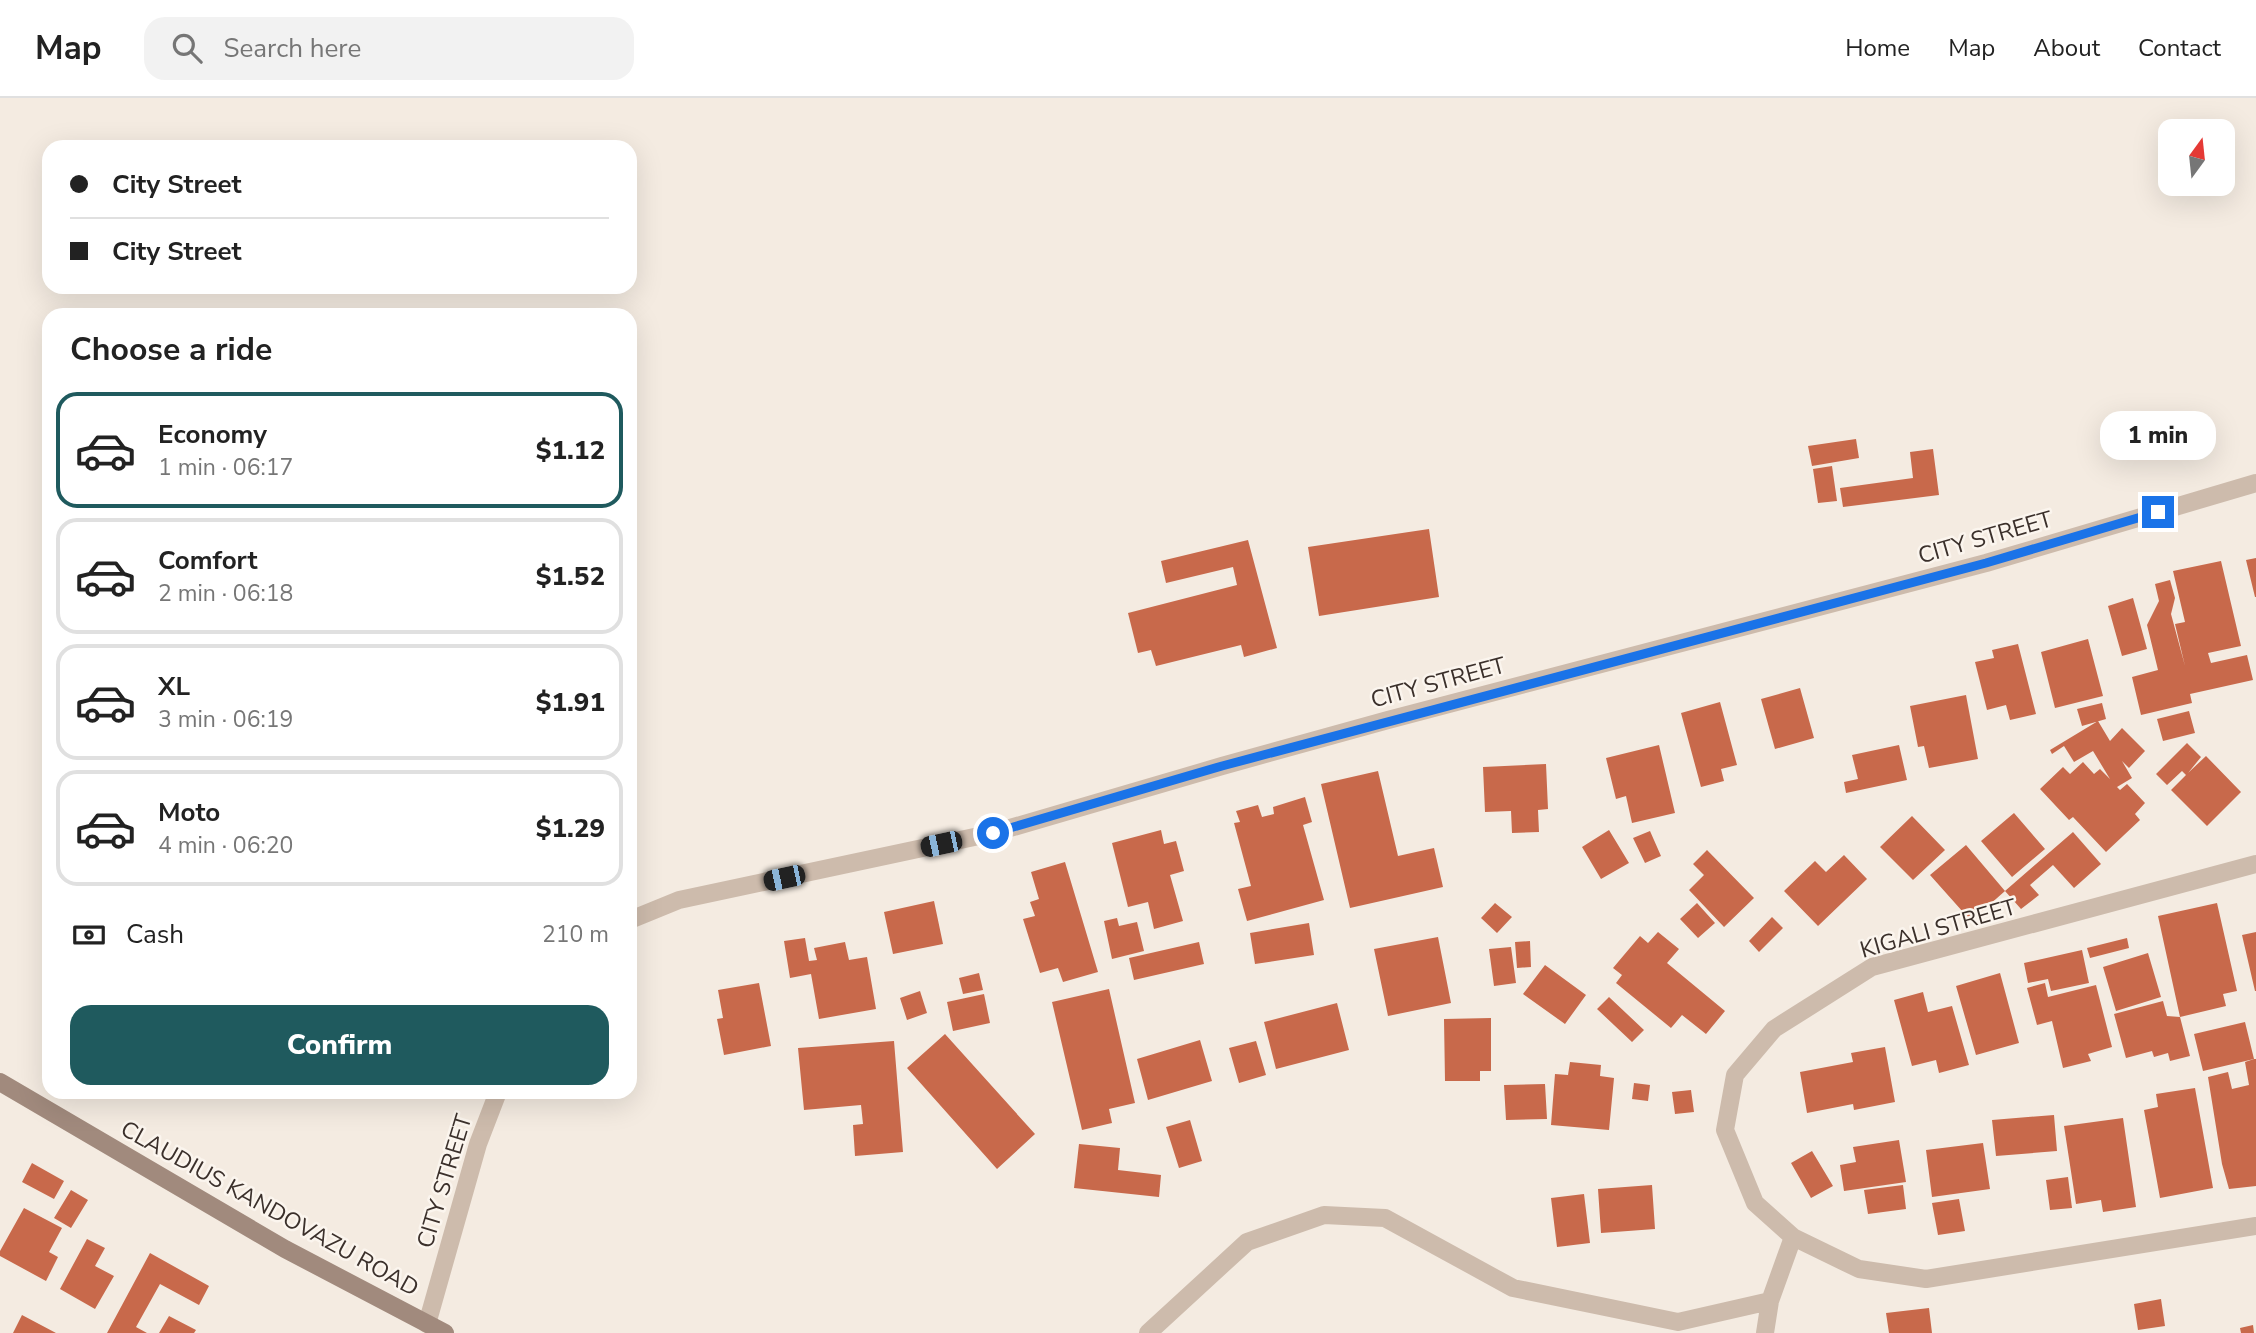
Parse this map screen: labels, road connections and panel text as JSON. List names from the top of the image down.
{
  "streets": {
    "street": ["CITY STREET", "KIGALI STREET", "CLAUDIUS KANDOVAZU ROAD"]
  },
  "crossings": [
    ["CITY STREET", "CLAUDIUS KANDOVAZU ROAD"]
  ],
  "north": "top",
  "page": {
    "header": "Map",
    "search": "Search here",
    "nav": [
      "Home",
      "Map",
      "About",
      "Contact"
    ],
    "banner": ["City Street", "City Street"],
    "heading": "Choose a ride",
    "list": [
      {
        "name": "Economy",
        "note": "1 min · 06:17",
        "value": "$1.12"
      },
      {
        "name": "Comfort",
        "note": "2 min · 06:18",
        "value": "$1.52"
      },
      {
        "name": "XL",
        "note": "3 min · 06:19",
        "value": "$1.91"
      },
      {
        "name": "Moto",
        "note": "4 min · 06:20",
        "value": "$1.29"
      }
    ],
    "bubble": "1 min",
    "pay": ["Cash", "210 m"],
    "buttons": "Confirm"
  }
}
